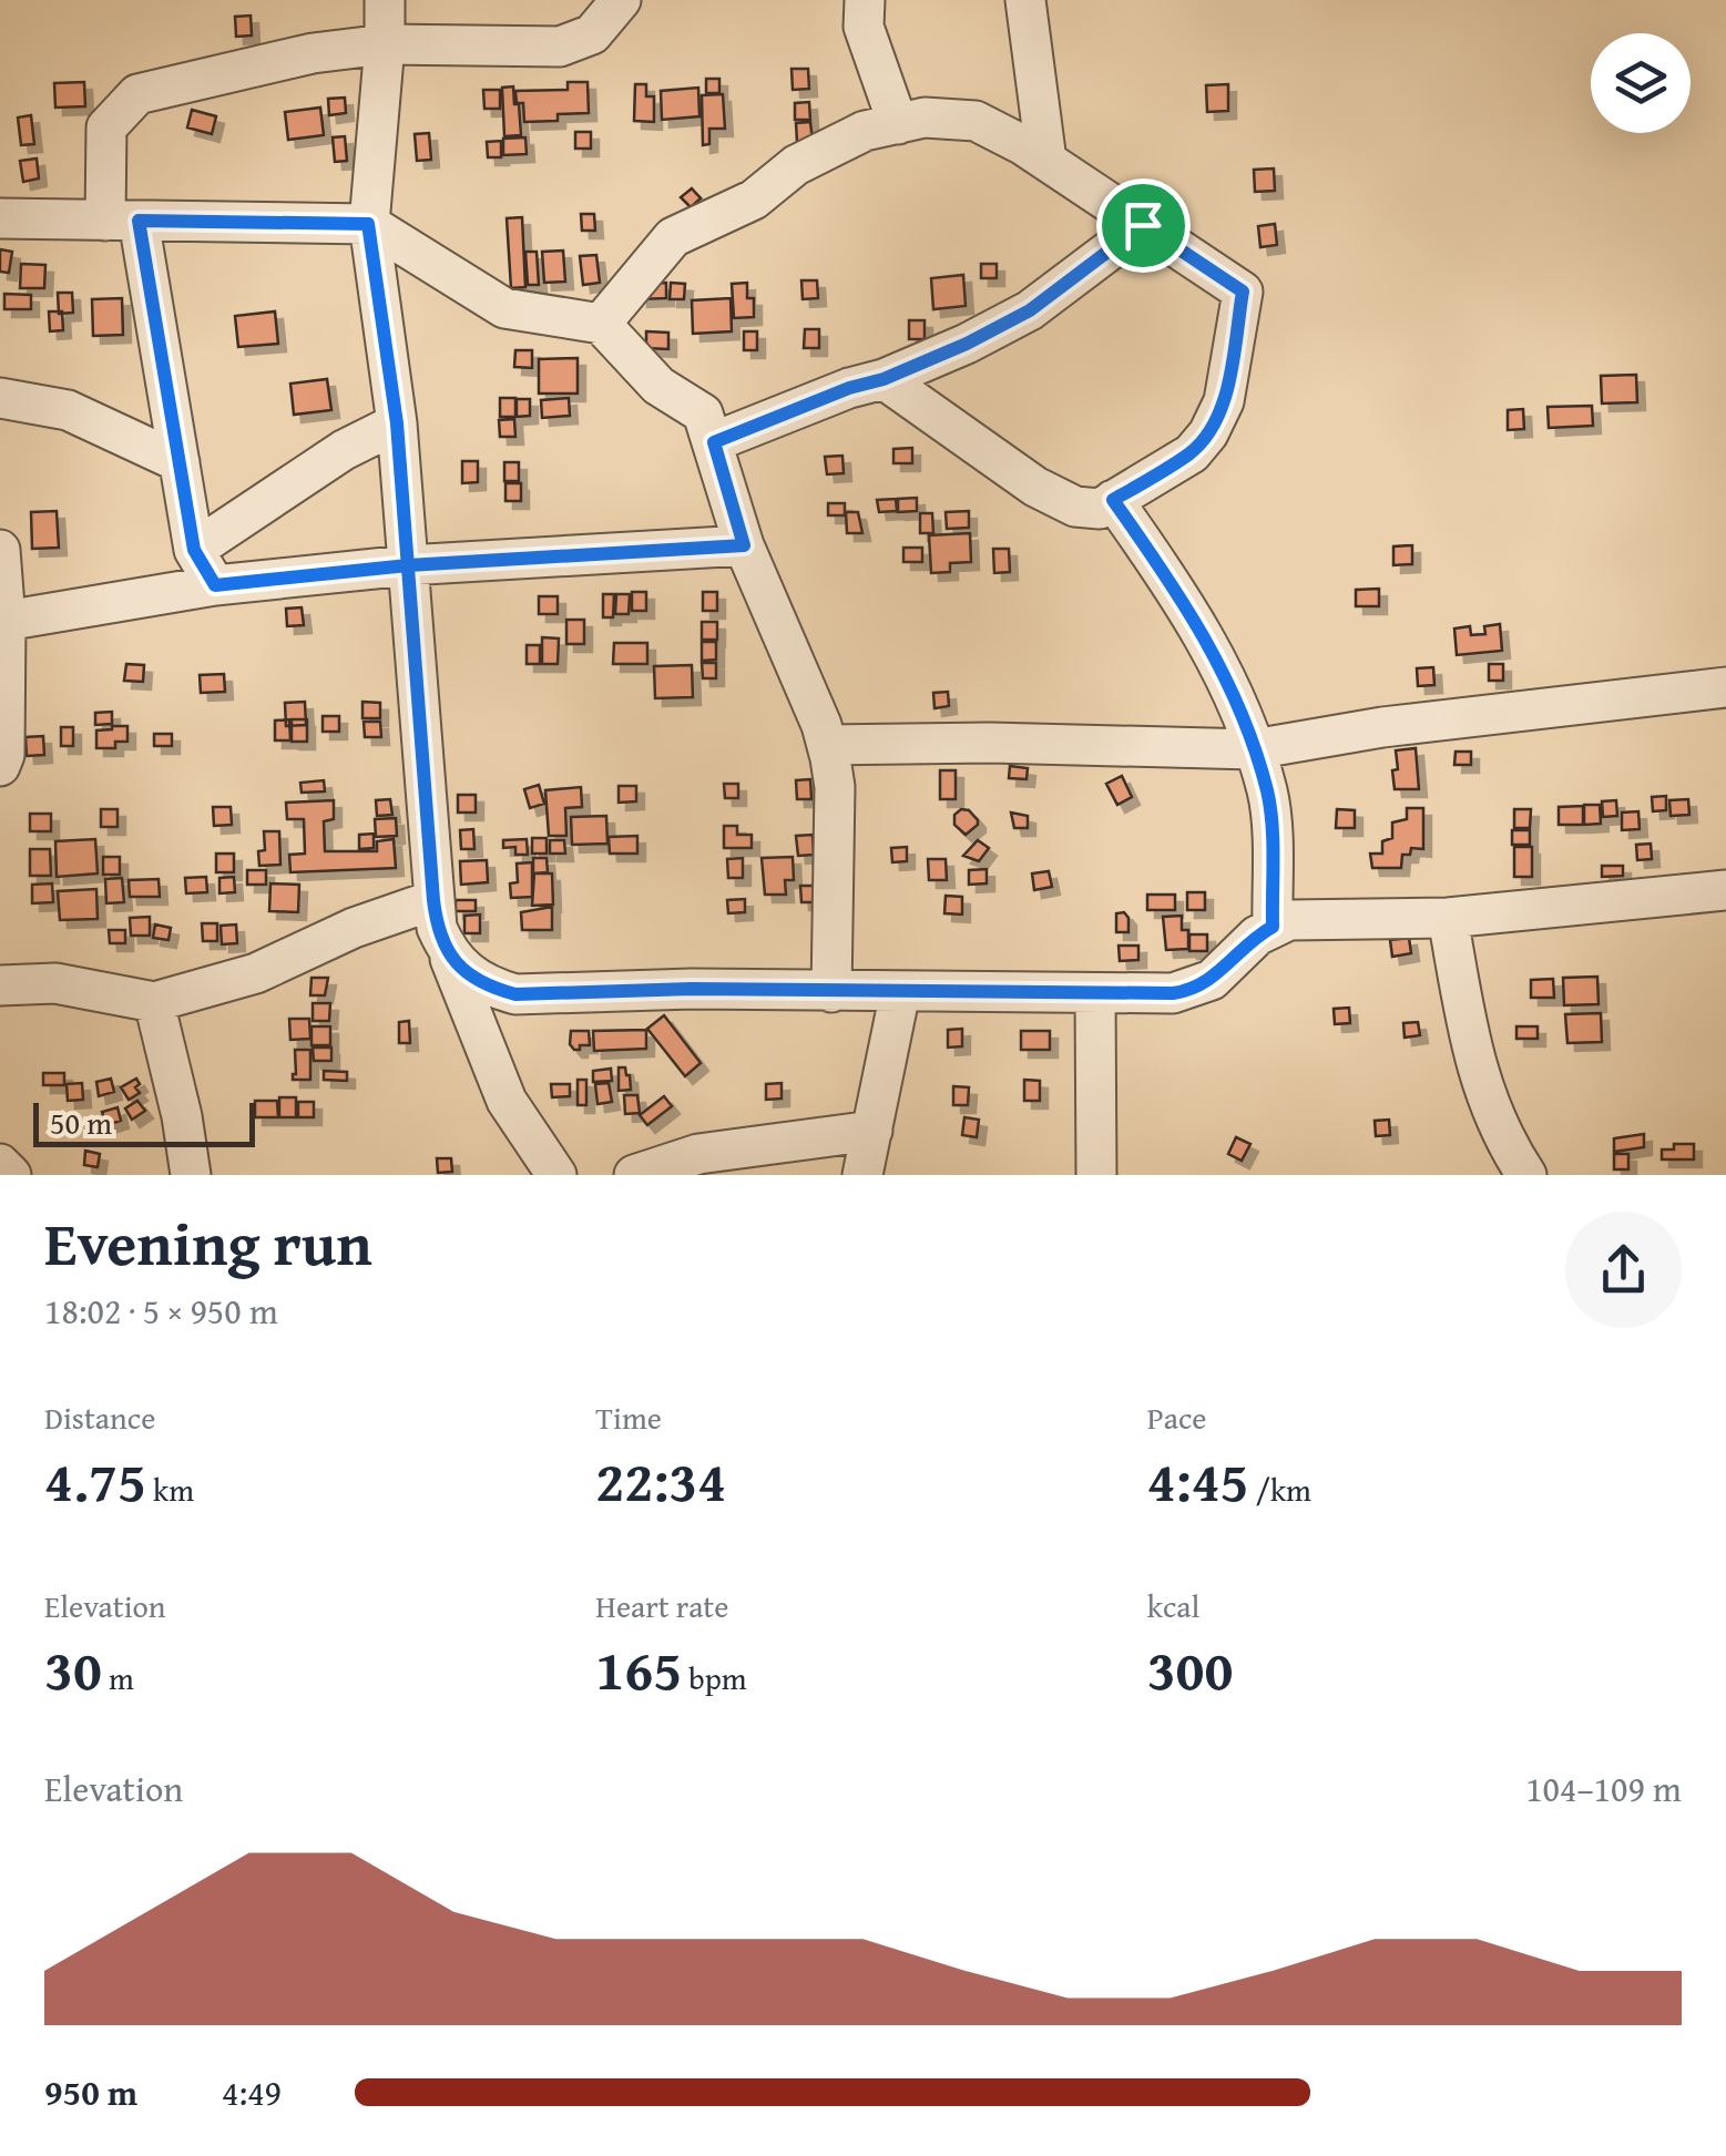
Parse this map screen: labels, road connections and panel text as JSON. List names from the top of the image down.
{
  "scale_bar": "50 m",
  "page": {
    "scale": "50 m",
    "heading": ["Evening run", "18:02 · 5 × 950 m"],
    "stats": [
      ["Distance", "4.75 km"],
      ["Time", "22:34"],
      ["Pace", "4:45 /km"],
      ["Elevation", "30 m"],
      ["Heart rate", "165 bpm"],
      ["kcal", "300"]
    ],
    "chart": ["Elevation", "104–109 m"],
    "list": [
      {
        "name": "950 m",
        "note": "4:49"
      }
    ]
  }
}
